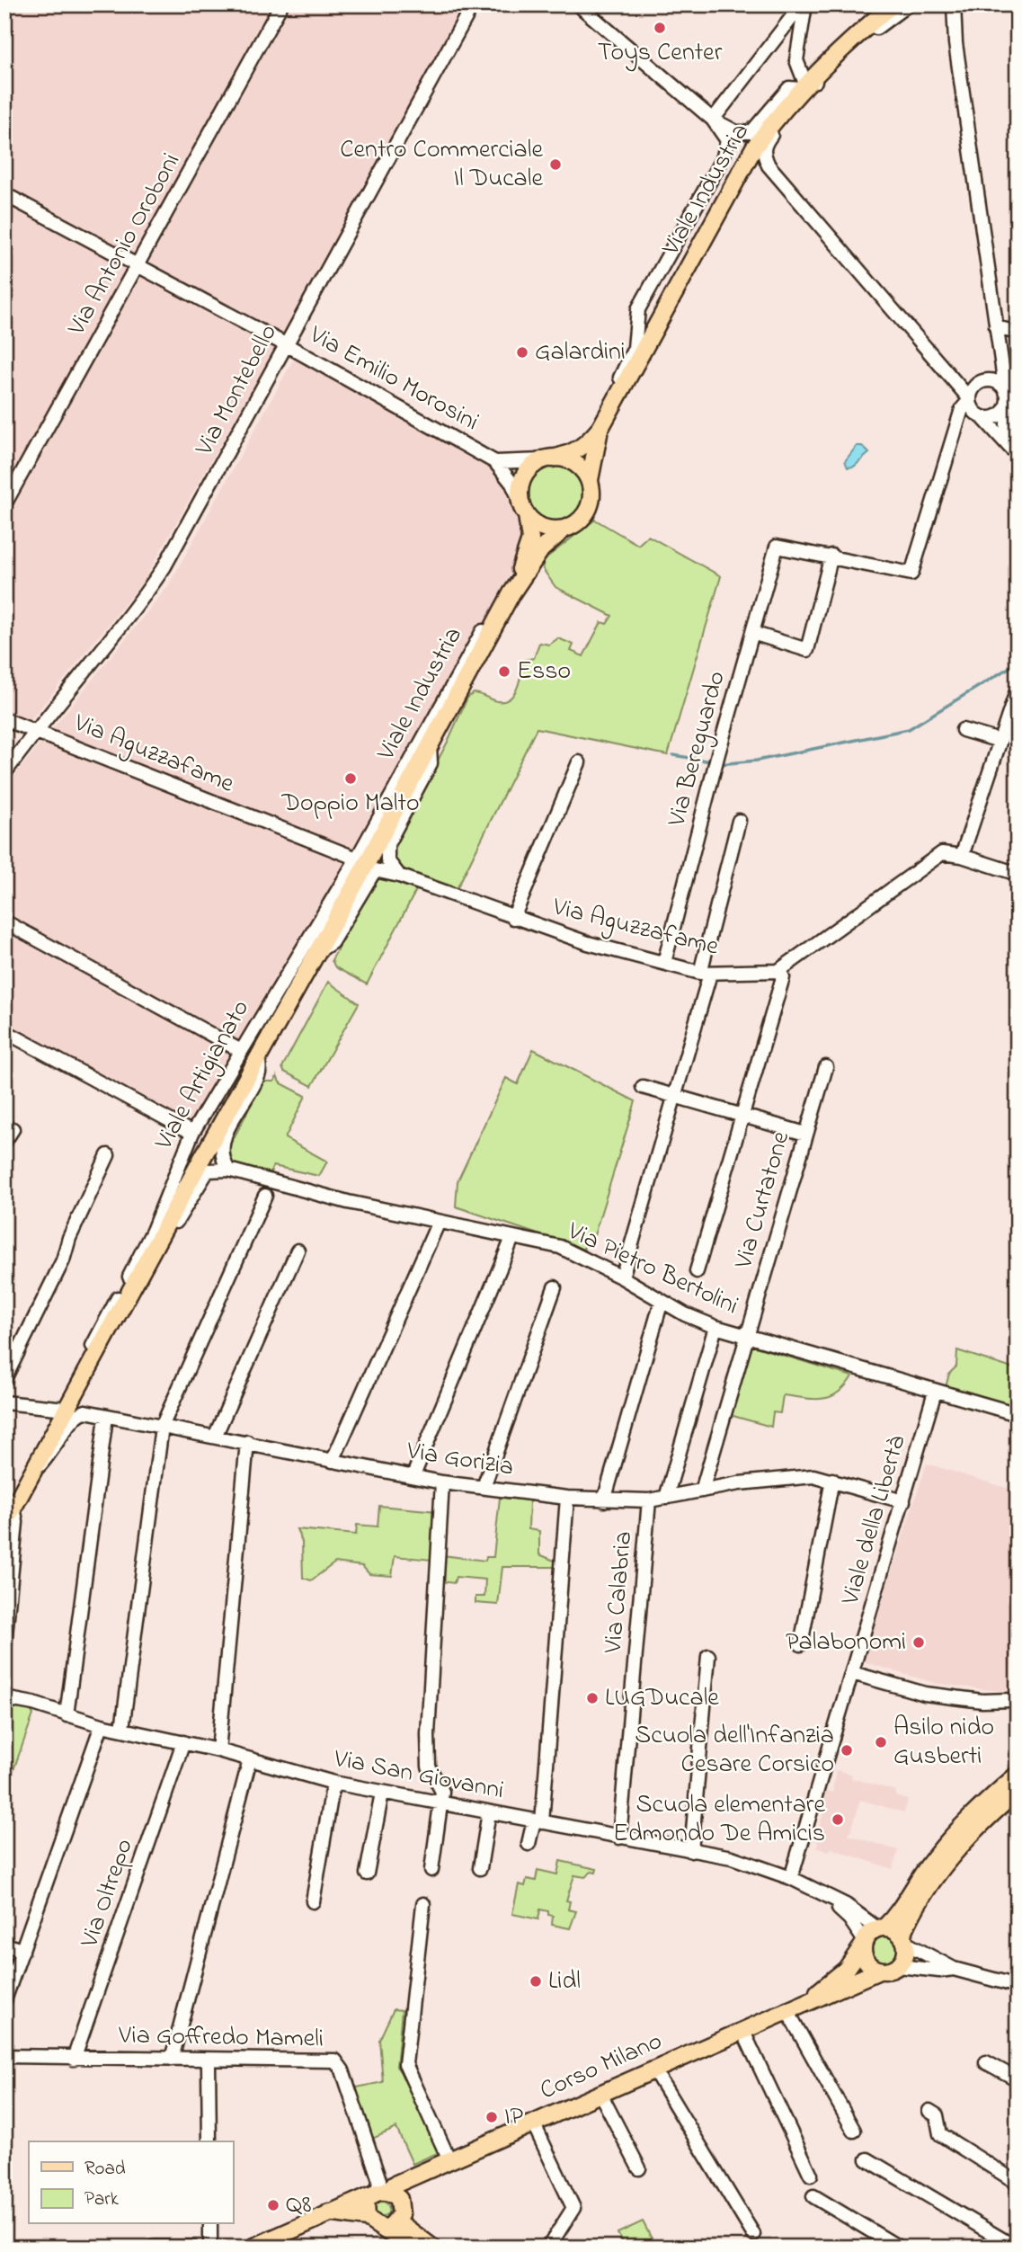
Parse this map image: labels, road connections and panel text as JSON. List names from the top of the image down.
{
  "streets": {
    "main road": ["Viale Industria", "Viale Artigianato", "Corso Milano"],
    "street": [
      "Via Antonio Oroboni",
      "Via Emilio Morosini",
      "Via Montebello",
      "Via Bereguardo",
      "Via Aguzzafame",
      "Via Curtatone",
      "Via Pietro Bertolini",
      "Via Gorizia",
      "Viale della Libertà",
      "Via Calabria",
      "Via San Giovanni",
      "Via Oltrepo",
      "Via Goffredo Mameli"
    ]
  },
  "crossings": [
    ["Viale Industria", "Via Emilio Morosini"],
    ["Viale Industria", "Via Aguzzafame"],
    ["Viale Industria", "Viale Artigianato"],
    ["Via Antonio Oroboni", "Via Emilio Morosini"],
    ["Via Emilio Morosini", "Via Montebello"],
    ["Via Montebello", "Via Aguzzafame"],
    ["Via Bereguardo", "Via Aguzzafame"],
    ["Via Aguzzafame", "Viale Artigianato"],
    ["Via Curtatone", "Via Pietro Bertolini"],
    ["Via Curtatone", "Via Gorizia"],
    ["Via Pietro Bertolini", "Viale della Libertà"],
    ["Via Gorizia", "Viale della Libertà"],
    ["Via Gorizia", "Via Calabria"],
    ["Viale della Libertà", "Via San Giovanni"],
    ["Via Calabria", "Via San Giovanni"],
    ["Via San Giovanni", "Via Oltrepo"],
    ["Via San Giovanni", "Corso Milano"],
    ["Via Oltrepo", "Via Goffredo Mameli"],
    ["Via Goffredo Mameli", "Corso Milano"]
  ],
  "places": [
    "Toys Center",
    "Centro Commerciale Il Ducale",
    "Galardini",
    "Esso",
    "Doppio Malto",
    "Palabonomi",
    "LUGDucale",
    "Asilo nido Gusberti",
    "Scuola dell'Infanzia Cesare Corsico",
    "Scuola elementare Edmondo De Amicis",
    "Lidl",
    "IP",
    "Q8"
  ],
  "legend": ["Road", "Park"]
}
